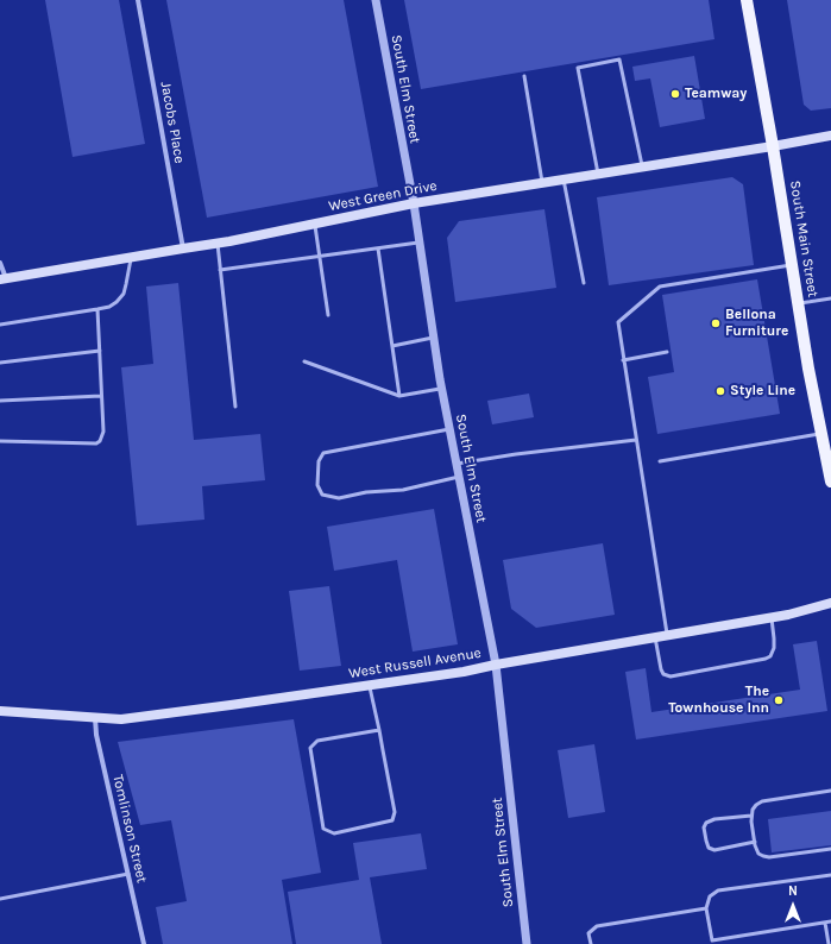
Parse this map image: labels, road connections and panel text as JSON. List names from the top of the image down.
{
  "streets": {
    "main road": ["West Green Drive", "South Main Street", "West Russell Avenue"],
    "street": ["South Elm Street", "Jacobs Place", "Tomlinson Street"]
  },
  "crossings": [
    ["South Elm Street", "West Green Drive"],
    ["South Elm Street", "West Russell Avenue"],
    ["Jacobs Place", "West Green Drive"],
    ["West Green Drive", "South Main Street"],
    ["West Russell Avenue", "Tomlinson Street"]
  ],
  "places": [
    "Teamway",
    "Bellona Furniture",
    "Style Line",
    "The Townhouse Inn"
  ],
  "north": "top"
}
